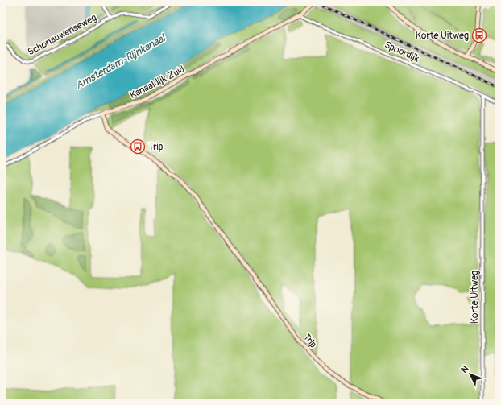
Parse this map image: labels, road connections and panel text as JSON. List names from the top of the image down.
{
  "streets": {
    "street": [
      "Schonauwenseweg",
      "Spoordijk",
      "Kanaaldijk Zuid",
      "Korte Uitweg",
      "Trip"
    ]
  },
  "crossings": [
    ["Spoordijk", "Kanaaldijk Zuid"],
    ["Spoordijk", "Korte Uitweg"],
    ["Kanaaldijk Zuid", "Trip"]
  ],
  "water": ["Amsterdam-Rijnkanaal"],
  "places": {
    "bus stop": ["Korte Uitweg", "Trip"]
  },
  "north": "top left"
}
